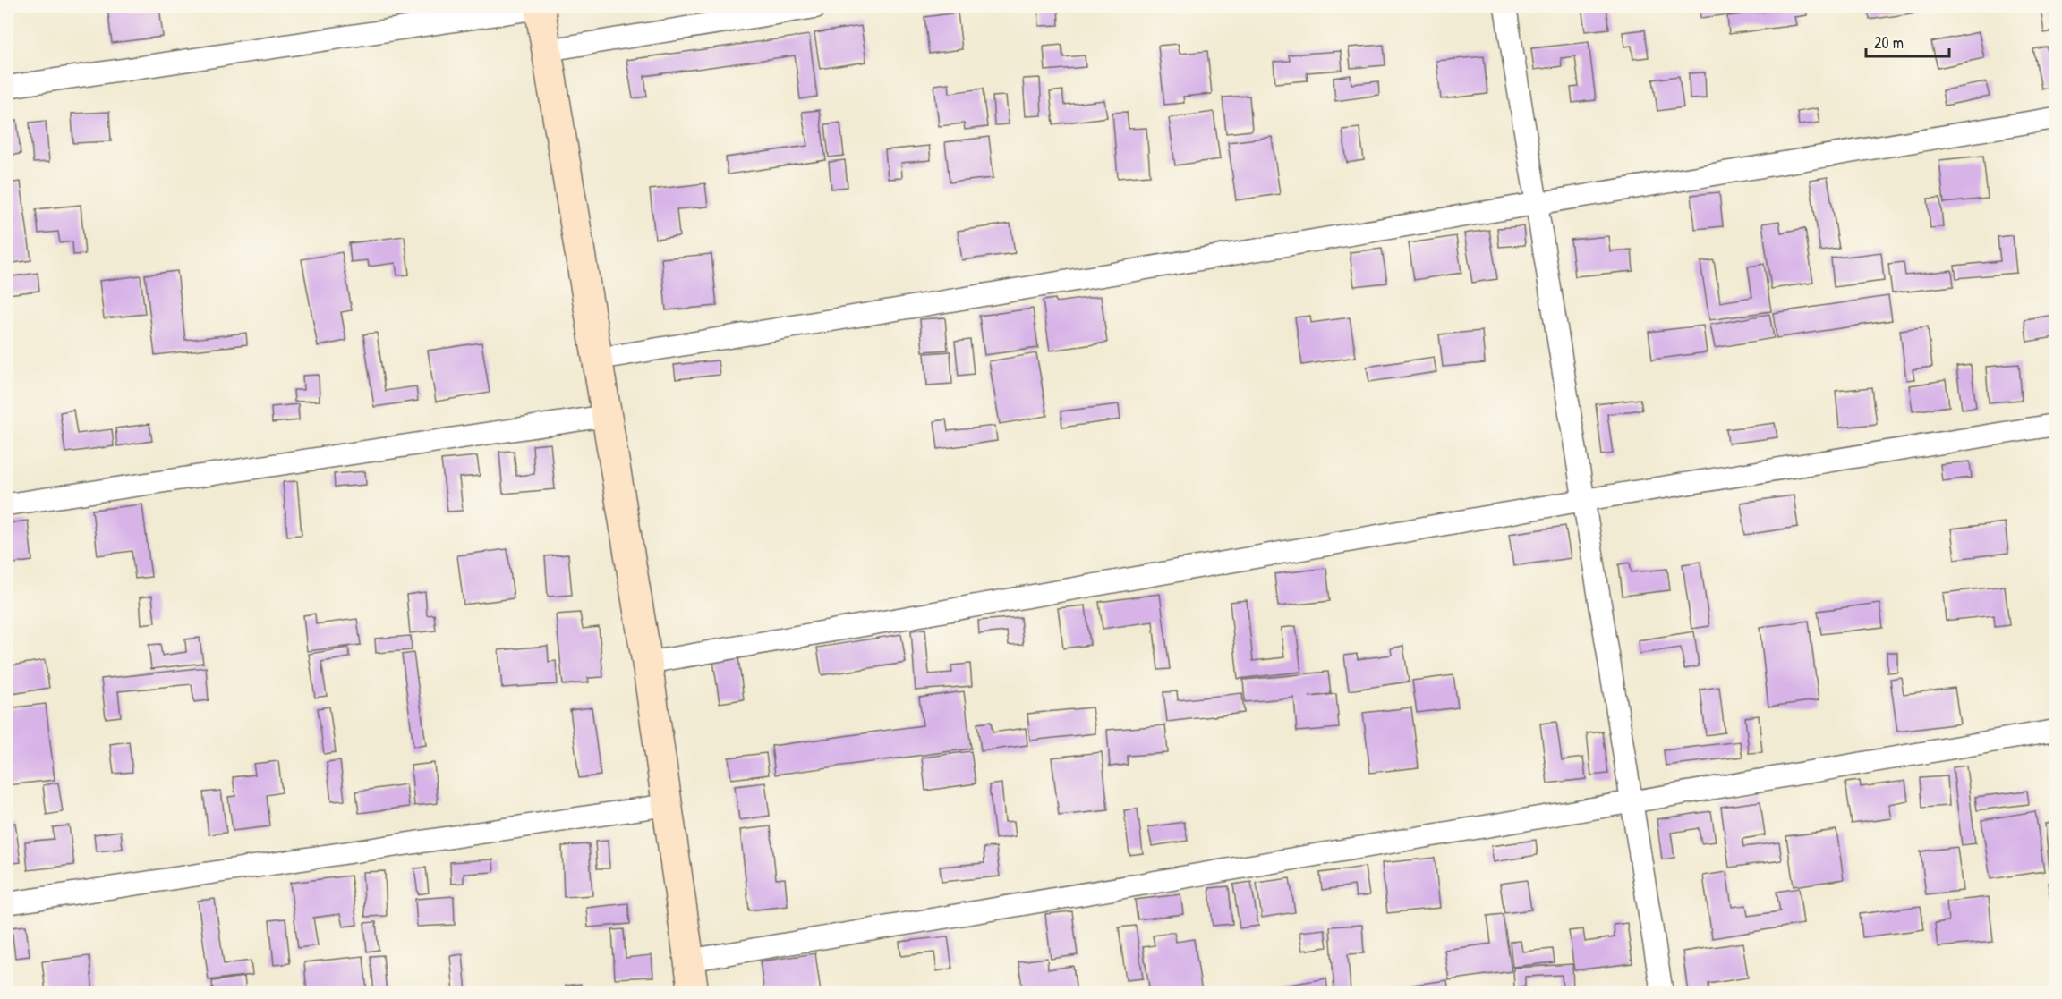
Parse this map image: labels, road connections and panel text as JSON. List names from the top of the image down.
{
  "scale_bar": "20 m"
}
